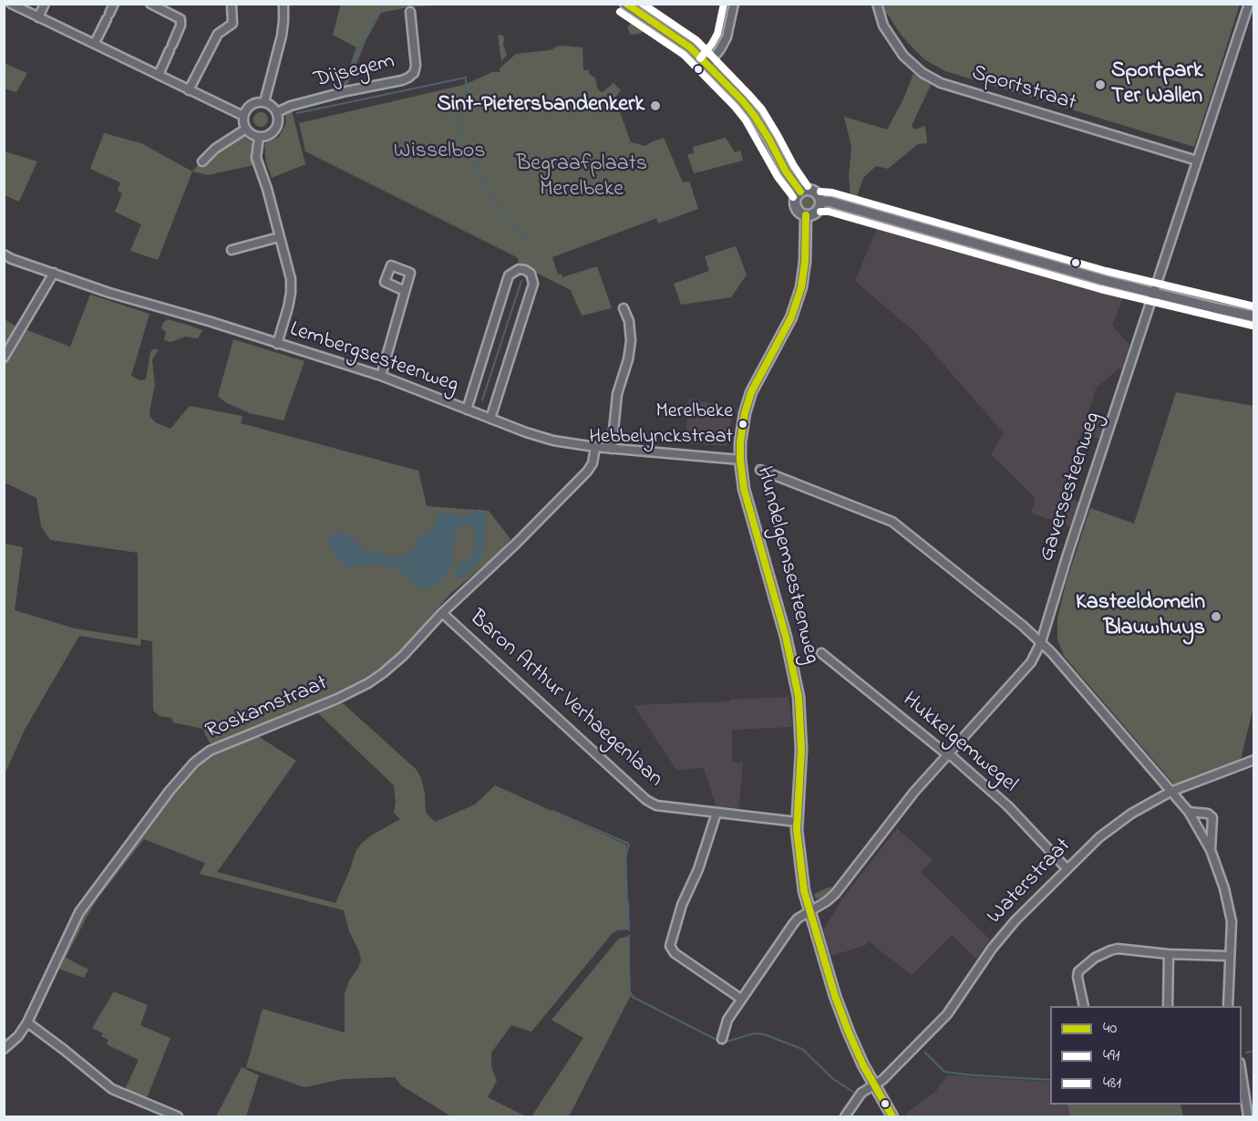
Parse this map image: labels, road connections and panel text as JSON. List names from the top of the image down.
{
  "streets": {
    "main road": ["Hundelgemsesteenweg"],
    "street": [
      "Dijsegem",
      "Sportstraat",
      "Lembergsesteenweg",
      "Gaversesteenweg",
      "Baron Arthur Verhaegenlaan",
      "Roskamstraat",
      "Hukkelgemwegel",
      "Waterstraat"
    ]
  },
  "crossings": [
    ["Sportstraat", "Gaversesteenweg"],
    ["Lembergsesteenweg", "Hundelgemsesteenweg"],
    ["Lembergsesteenweg", "Roskamstraat"],
    ["Gaversesteenweg", "Hundelgemsesteenweg"],
    ["Gaversesteenweg", "Hukkelgemwegel"],
    ["Hundelgemsesteenweg", "Baron Arthur Verhaegenlaan"],
    ["Hundelgemsesteenweg", "Waterstraat"],
    ["Baron Arthur Verhaegenlaan", "Roskamstraat"],
    ["Hukkelgemwegel", "Waterstraat"]
  ],
  "parks": ["Wisselbos", "Begraafplaats Merelbeke"],
  "places": [
    "Sportpark Ter Wallen",
    "Sint-Pietersbandenkerk",
    "Merelbeke Hebbelynckstraat",
    "Kasteeldomein Blauwhuys"
  ],
  "lines": ["transit line 40", "transit line 481", "transit line 491"],
  "legend": ["40", "491", "481"]
}
